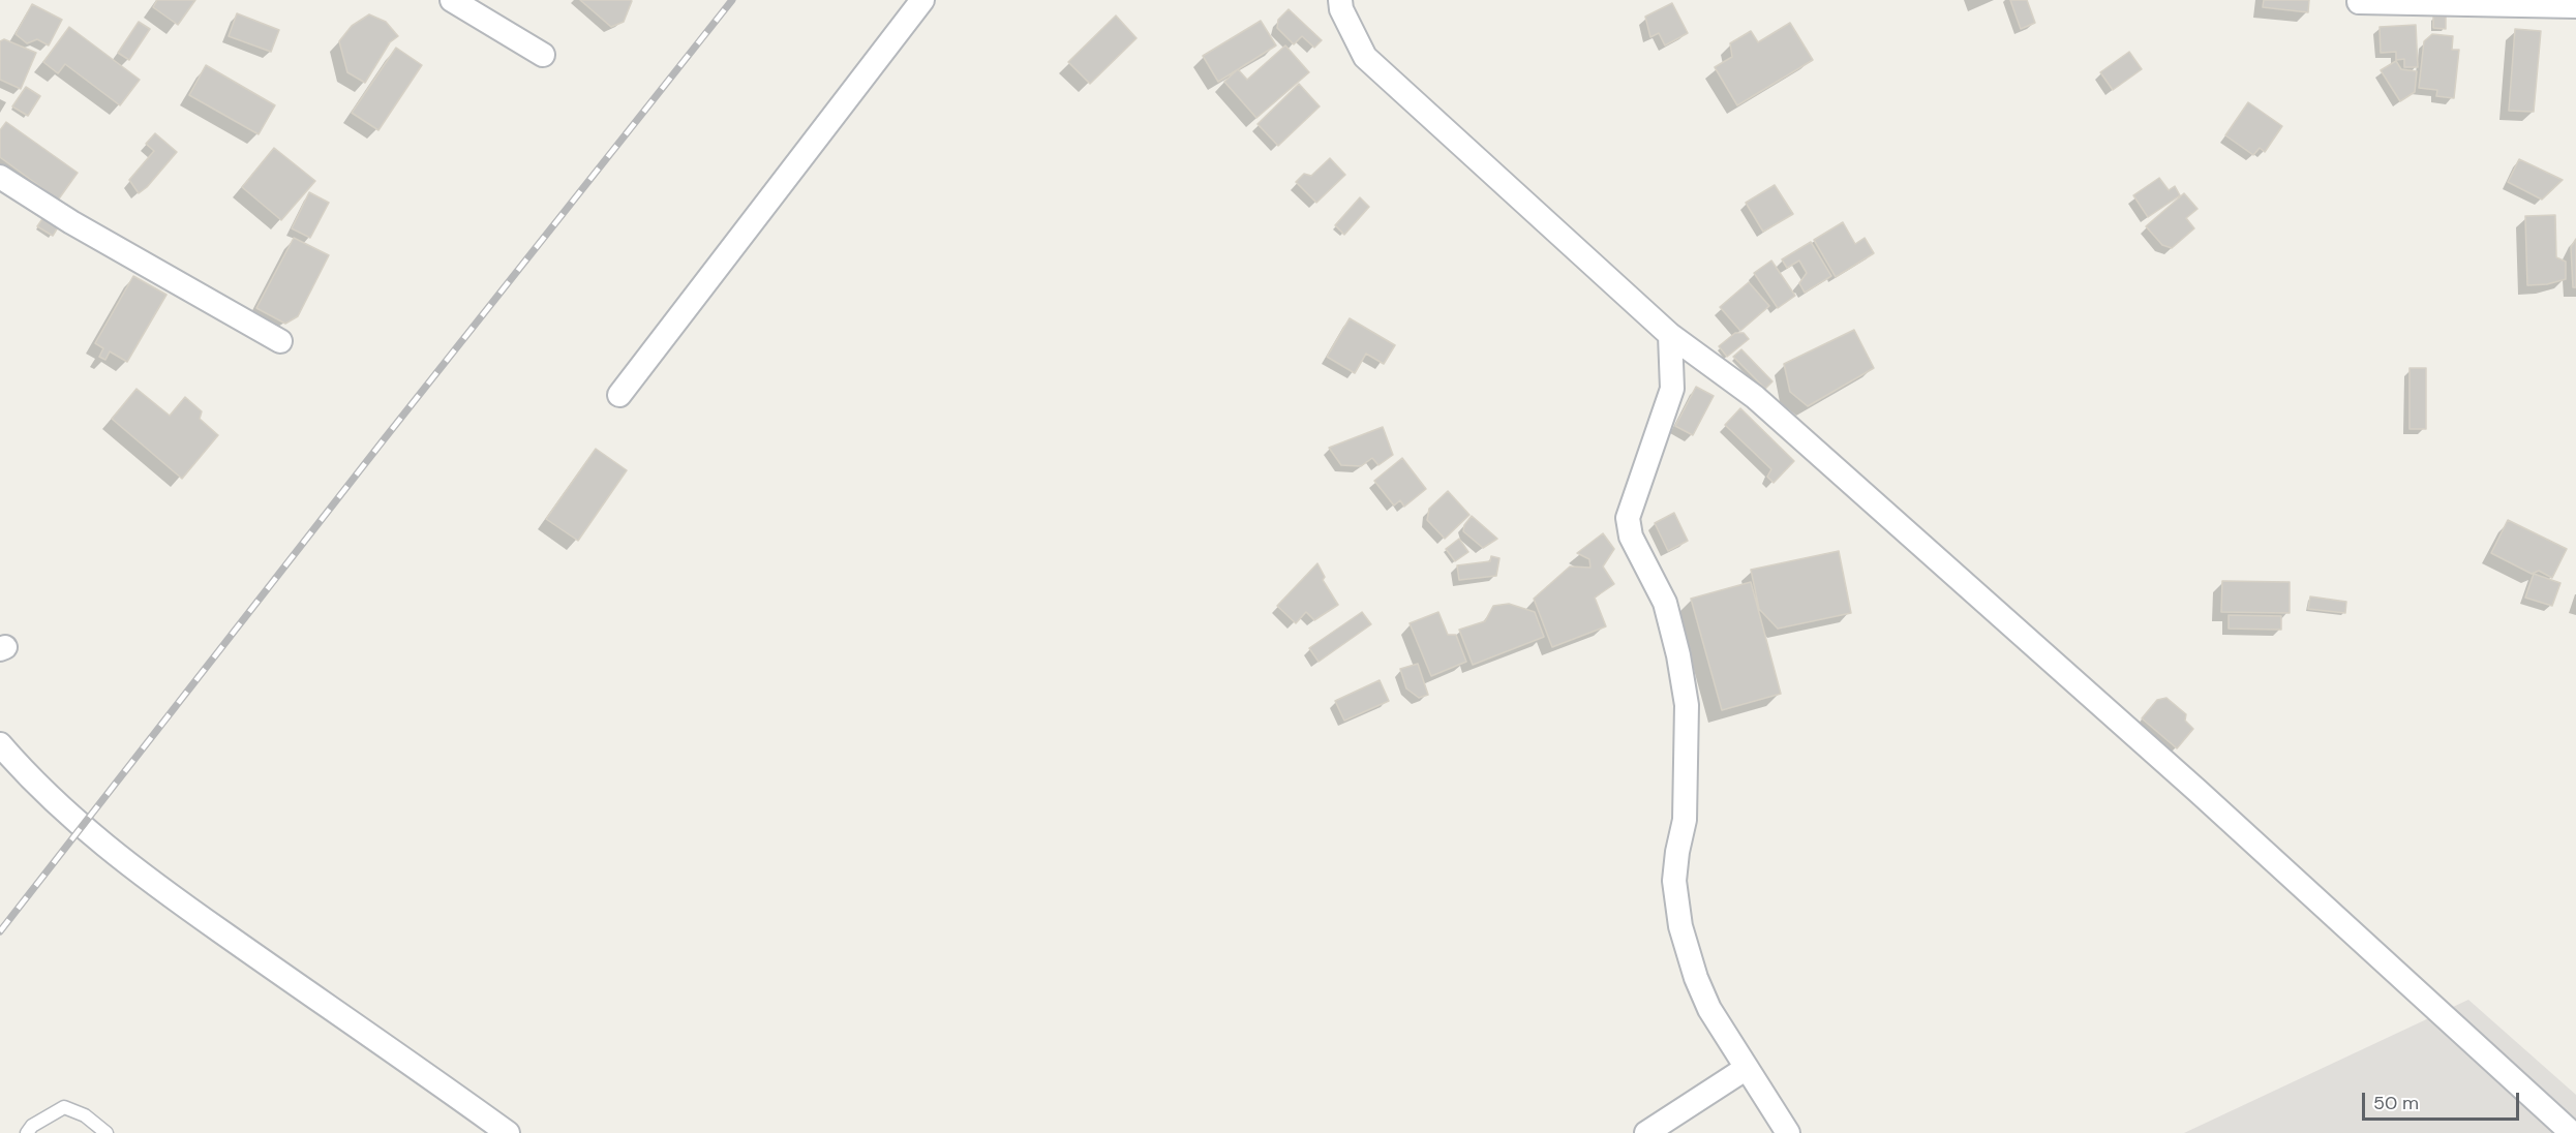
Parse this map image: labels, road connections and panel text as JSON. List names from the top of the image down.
{
  "scale_bar": "50 m"
}
